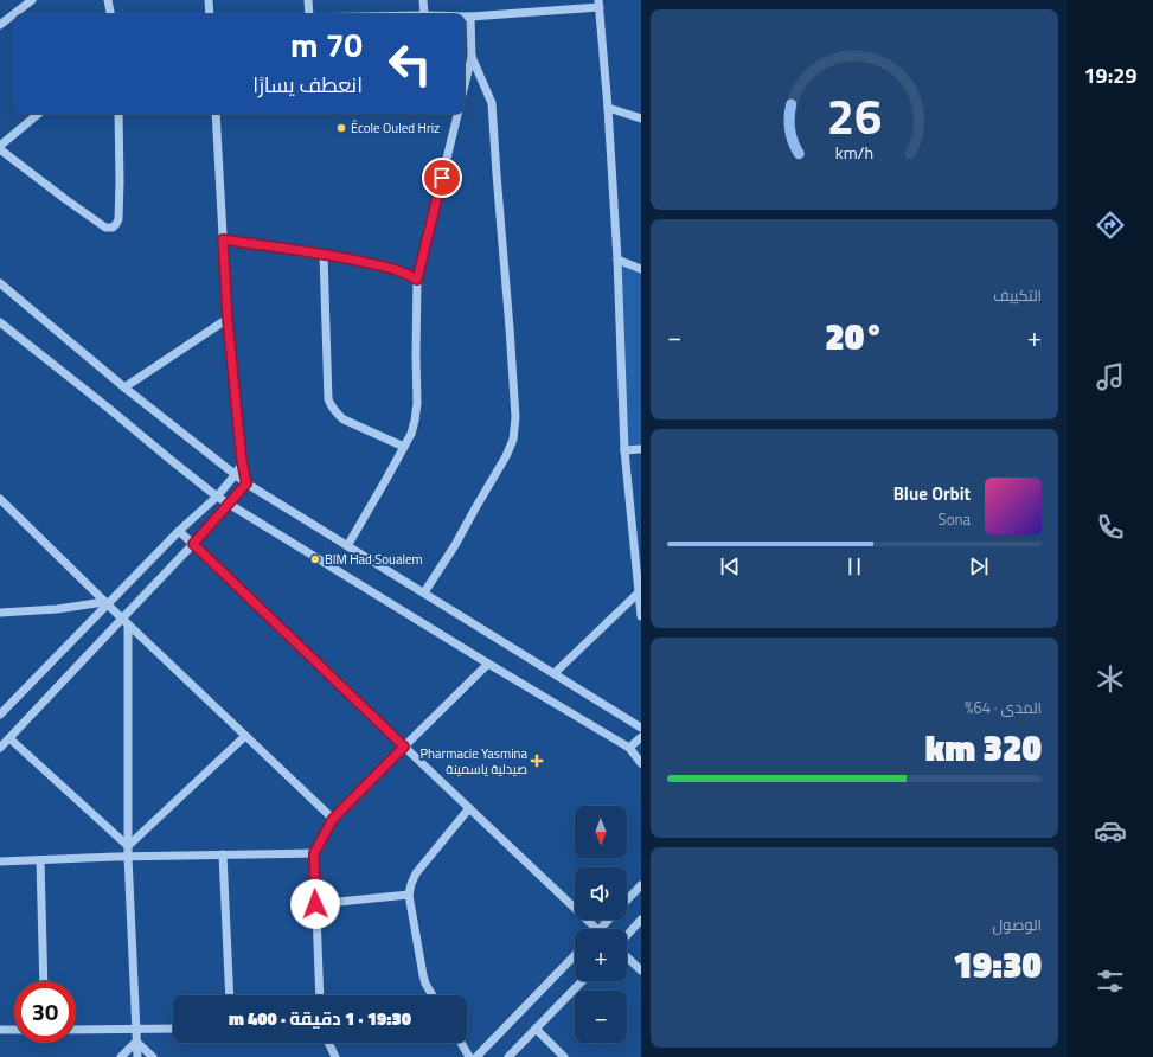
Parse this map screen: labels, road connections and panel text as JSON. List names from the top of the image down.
{
  "places": {
    "other": ["École Ouled Hriz", "BIM Had Soualem"],
    "health": ["Pharmacie Yasmina صيدلية ياسمينة"]
  },
  "north": "bottom",
  "page": {
    "tabs": "19:29",
    "turn": ["70 m", "انعطف يسارًا"],
    "tile": [
      "التكييف",
      ["المدى · 64%", "320 km"],
      ["الوصول", "19:30"]
    ],
    "heat": ["−", "20°", "+"],
    "song": ["Blue Orbit", "Sona"],
    "map_buttons": ["+", "−"],
    "limit": "30",
    "trip": "19:30 · 1 دقيقة · 400 m",
    "gauge": ["26", "km/h"]
  }
}
